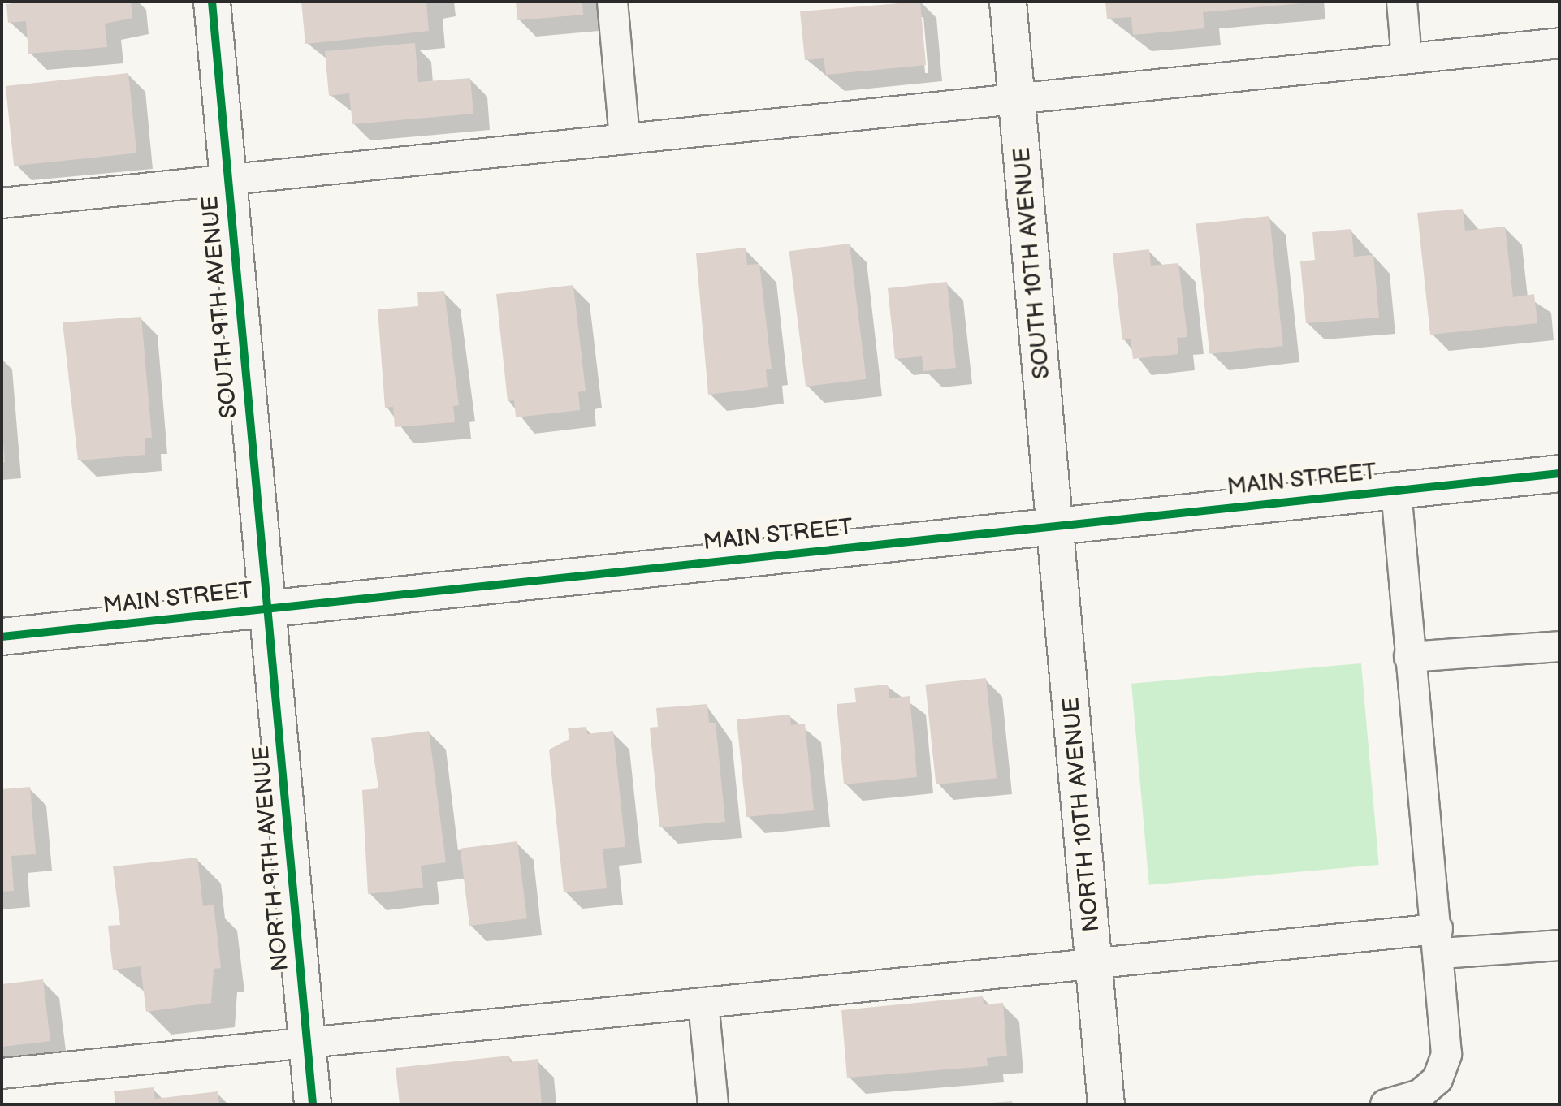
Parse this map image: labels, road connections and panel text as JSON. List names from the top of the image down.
{
  "streets": {
    "street": [
      "SOUTH 10TH AVENUE",
      "SOUTH 9TH AVENUE",
      "MAIN STREET",
      "NORTH 10TH AVENUE",
      "NORTH 9TH AVENUE"
    ]
  },
  "crossings": [
    ["SOUTH 10TH AVENUE", "MAIN STREET"],
    ["SOUTH 10TH AVENUE", "NORTH 10TH AVENUE"],
    ["SOUTH 9TH AVENUE", "MAIN STREET"],
    ["SOUTH 9TH AVENUE", "NORTH 9TH AVENUE"],
    ["MAIN STREET", "NORTH 10TH AVENUE"],
    ["MAIN STREET", "NORTH 9TH AVENUE"]
  ]
}
